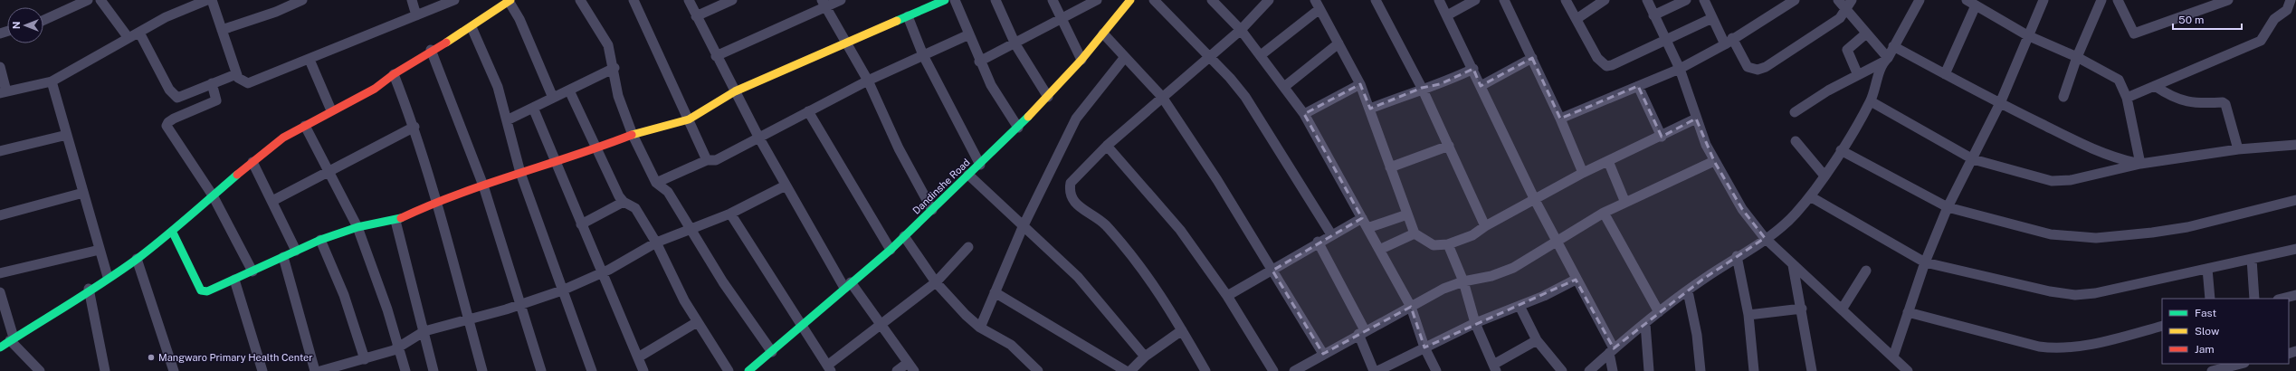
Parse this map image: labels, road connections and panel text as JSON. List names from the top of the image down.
{
  "streets": {
    "street": ["Dandinshe Road"]
  },
  "places": ["Mangwaro Primary Health Center"],
  "legend": ["Fast", "Slow", "Jam"],
  "scale_bar": "50 m",
  "north": "left"
}
